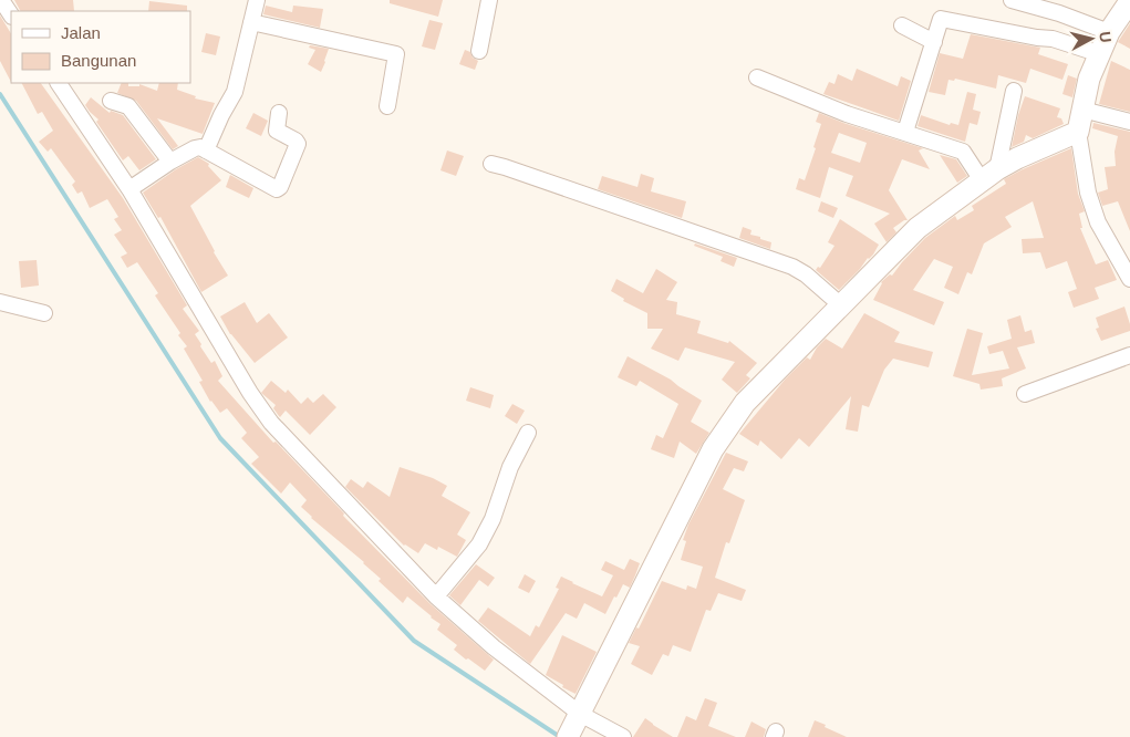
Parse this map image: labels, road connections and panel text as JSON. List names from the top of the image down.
{
  "legend": ["Jalan", "Bangunan"],
  "north": "right"
}
